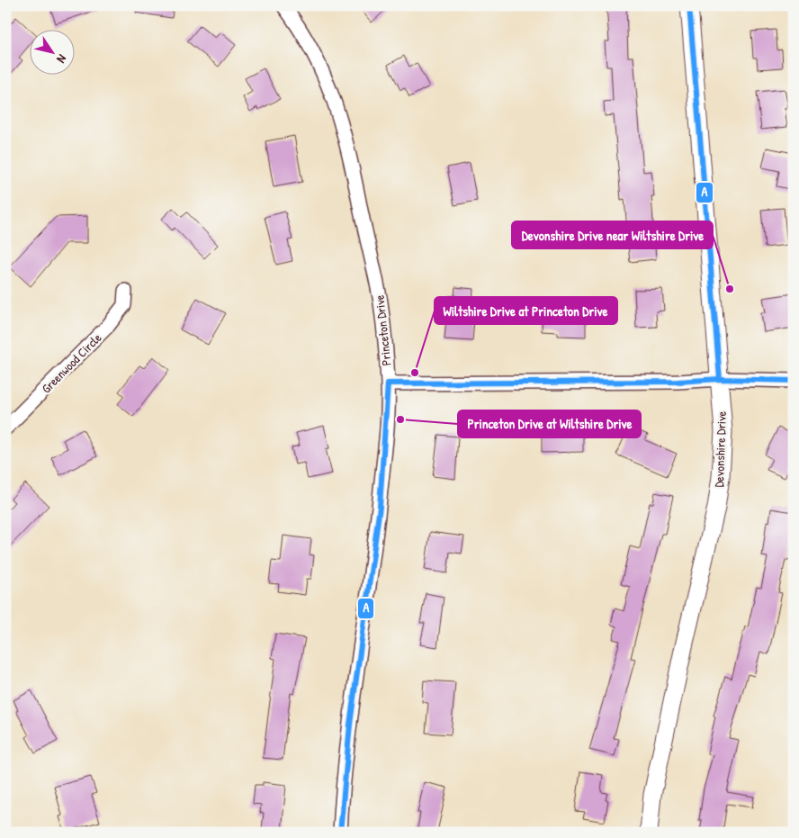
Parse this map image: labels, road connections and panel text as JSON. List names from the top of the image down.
{
  "streets": {
    "street": ["Princeton Drive", "Greenwood Circle", "Devonshire Drive"]
  },
  "places": ["Devonshire Drive near Wiltshire Drive", "Wiltshire Drive at Princeton Drive", "Princeton Drive at Wiltshire Drive"],
  "lines": ["transit line A"],
  "north": "bottom right"
}
